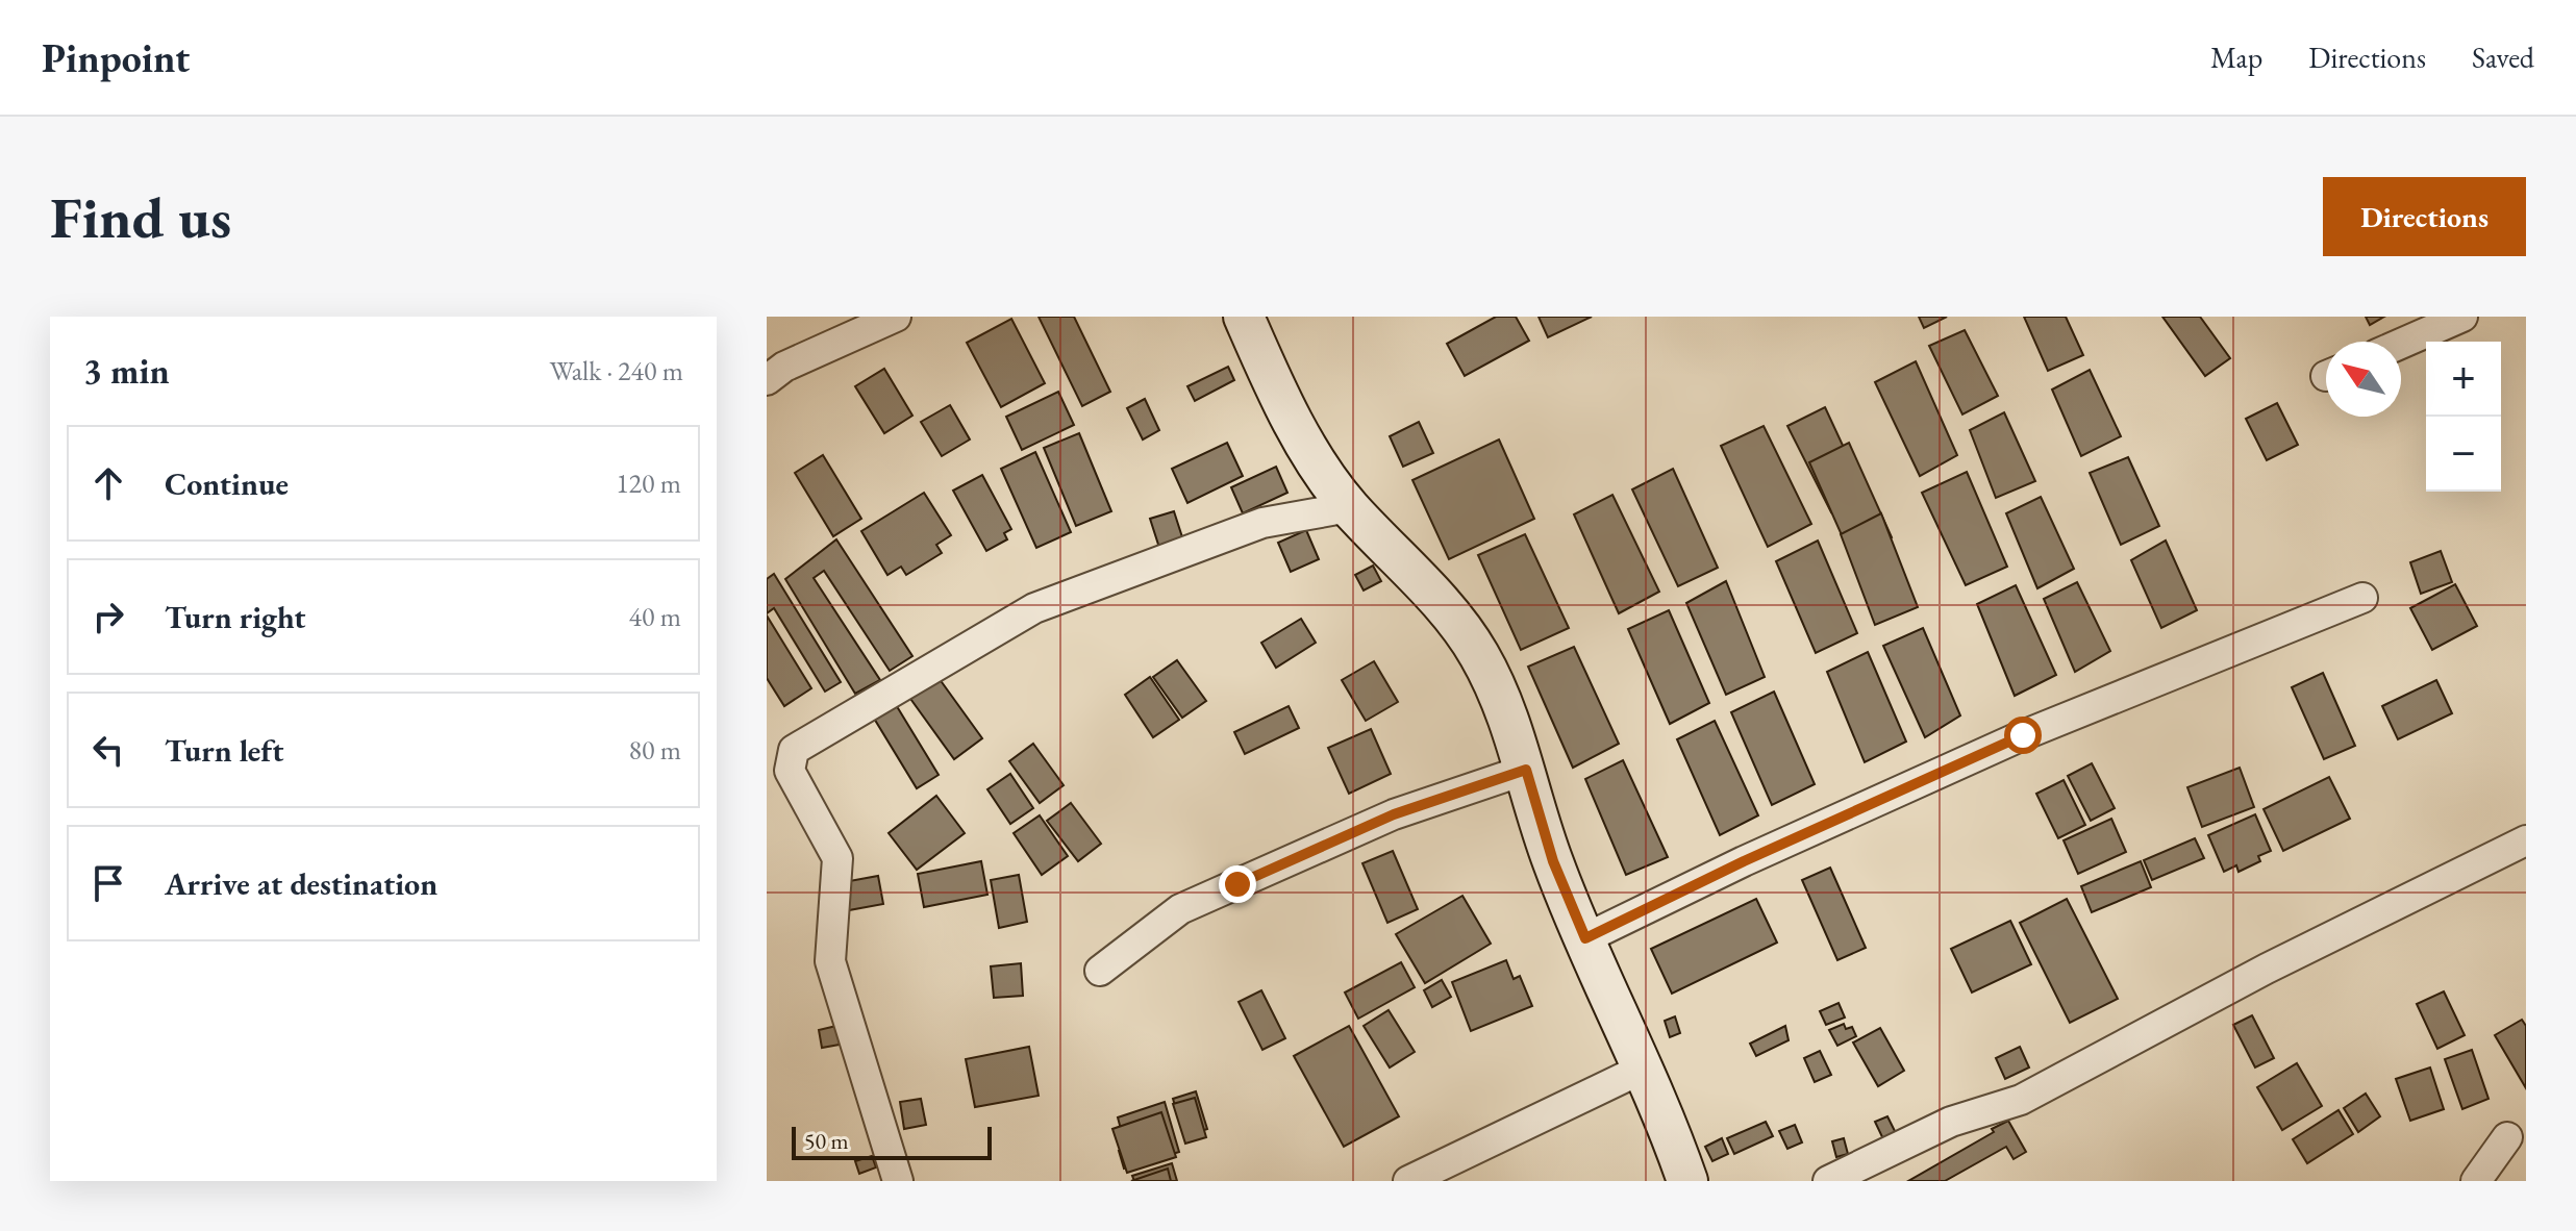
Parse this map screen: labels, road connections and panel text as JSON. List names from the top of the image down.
{
  "scale_bar": "50 m",
  "north": "top left",
  "page": {
    "header": "Pinpoint",
    "nav": ["Map", "Directions", "Saved"],
    "buttons": "Directions",
    "title": "Find us",
    "heading": ["3 min", "Walk · 240 m"],
    "map_buttons": ["+", "−"],
    "list": [
      ["Continue", "120 m"],
      ["Turn right", "40 m"],
      ["Turn left", "80 m"],
      "Arrive at destination"
    ],
    "scale": "50 m"
  }
}
